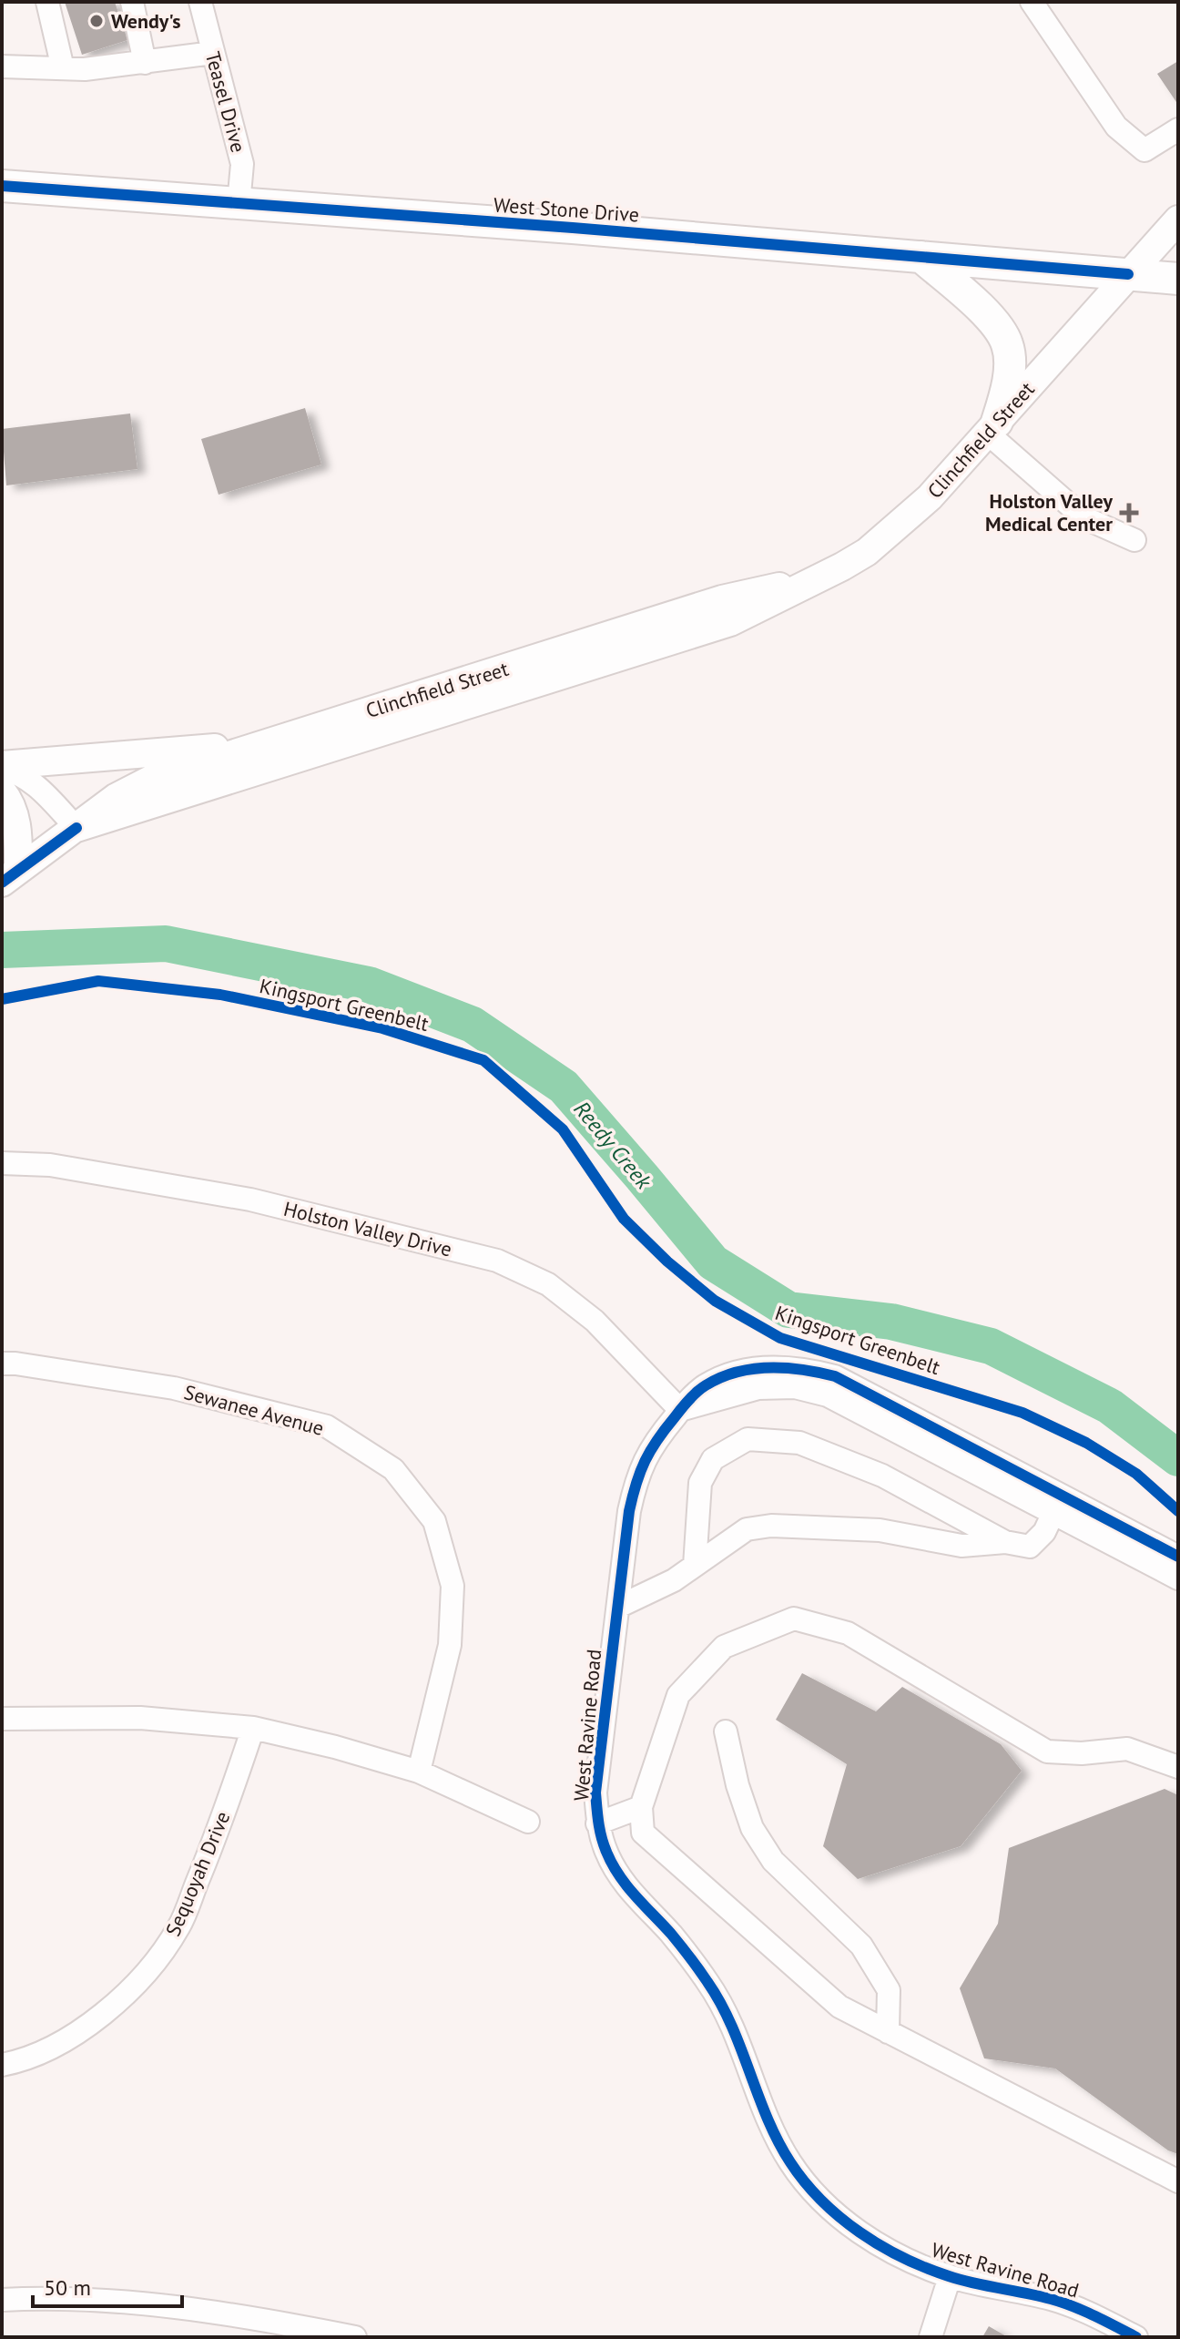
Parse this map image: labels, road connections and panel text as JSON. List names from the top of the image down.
{
  "streets": {
    "highway": ["West Stone Drive"],
    "main road": ["Clinchfield Street"],
    "street": [
      "Teasel Drive",
      "Holston Valley Drive",
      "Sewanee Avenue",
      "West Ravine Road",
      "Sequoyah Drive"
    ],
    "cycle path": ["Kingsport Greenbelt"]
  },
  "crossings": [
    ["Teasel Drive", "West Stone Drive"],
    ["West Stone Drive", "Clinchfield Street"],
    ["Holston Valley Drive", "West Ravine Road"]
  ],
  "water": ["Reedy Creek"],
  "places": {
    "other": ["Wendy's"],
    "health": ["Holston Valley Medical Center"]
  },
  "scale_bar": "50 m"
}
